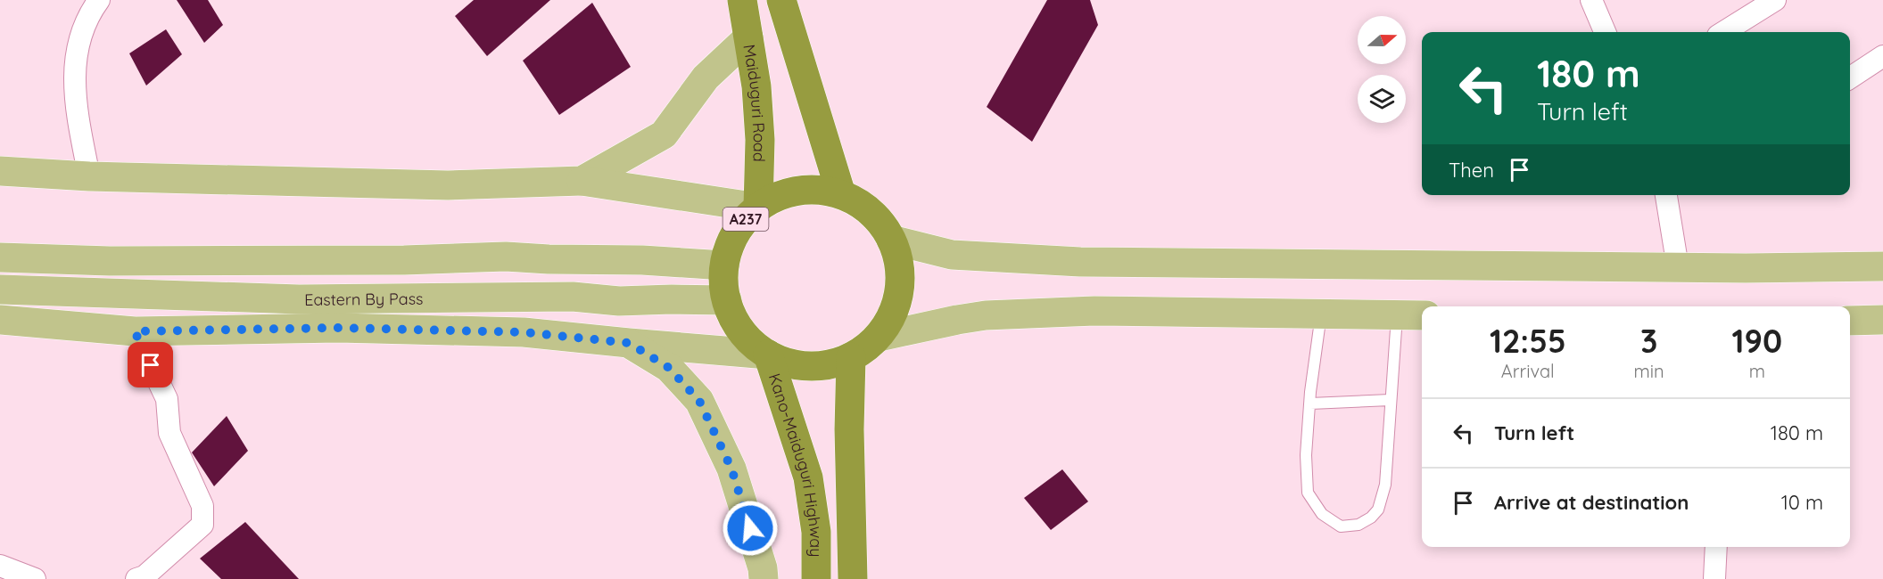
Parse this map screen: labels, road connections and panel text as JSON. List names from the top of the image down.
{
  "streets": {
    "highway": ["Maiduguri Road", "A237", "Kano-Maiduguri Highway"],
    "main road": ["Eastern By Pass"]
  },
  "crossings": [
    ["Maiduguri Road", "A237"],
    ["Maiduguri Road", "Eastern By Pass"],
    ["Maiduguri Road", "Kano-Maiduguri Highway"],
    ["A237", "Eastern By Pass"],
    ["A237", "Kano-Maiduguri Highway"],
    ["Eastern By Pass", "Kano-Maiduguri Highway"]
  ],
  "north": "right",
  "page": {
    "turn": ["180 m", "Turn left"],
    "then": "Then",
    "eta": [
      "12:55",
      "Arrival",
      "3",
      "min",
      "190",
      "m"
    ],
    "list": [
      {
        "name": "Turn left",
        "value": "180 m"
      },
      {
        "name": "Arrive at destination",
        "value": "10 m"
      }
    ]
  }
}
